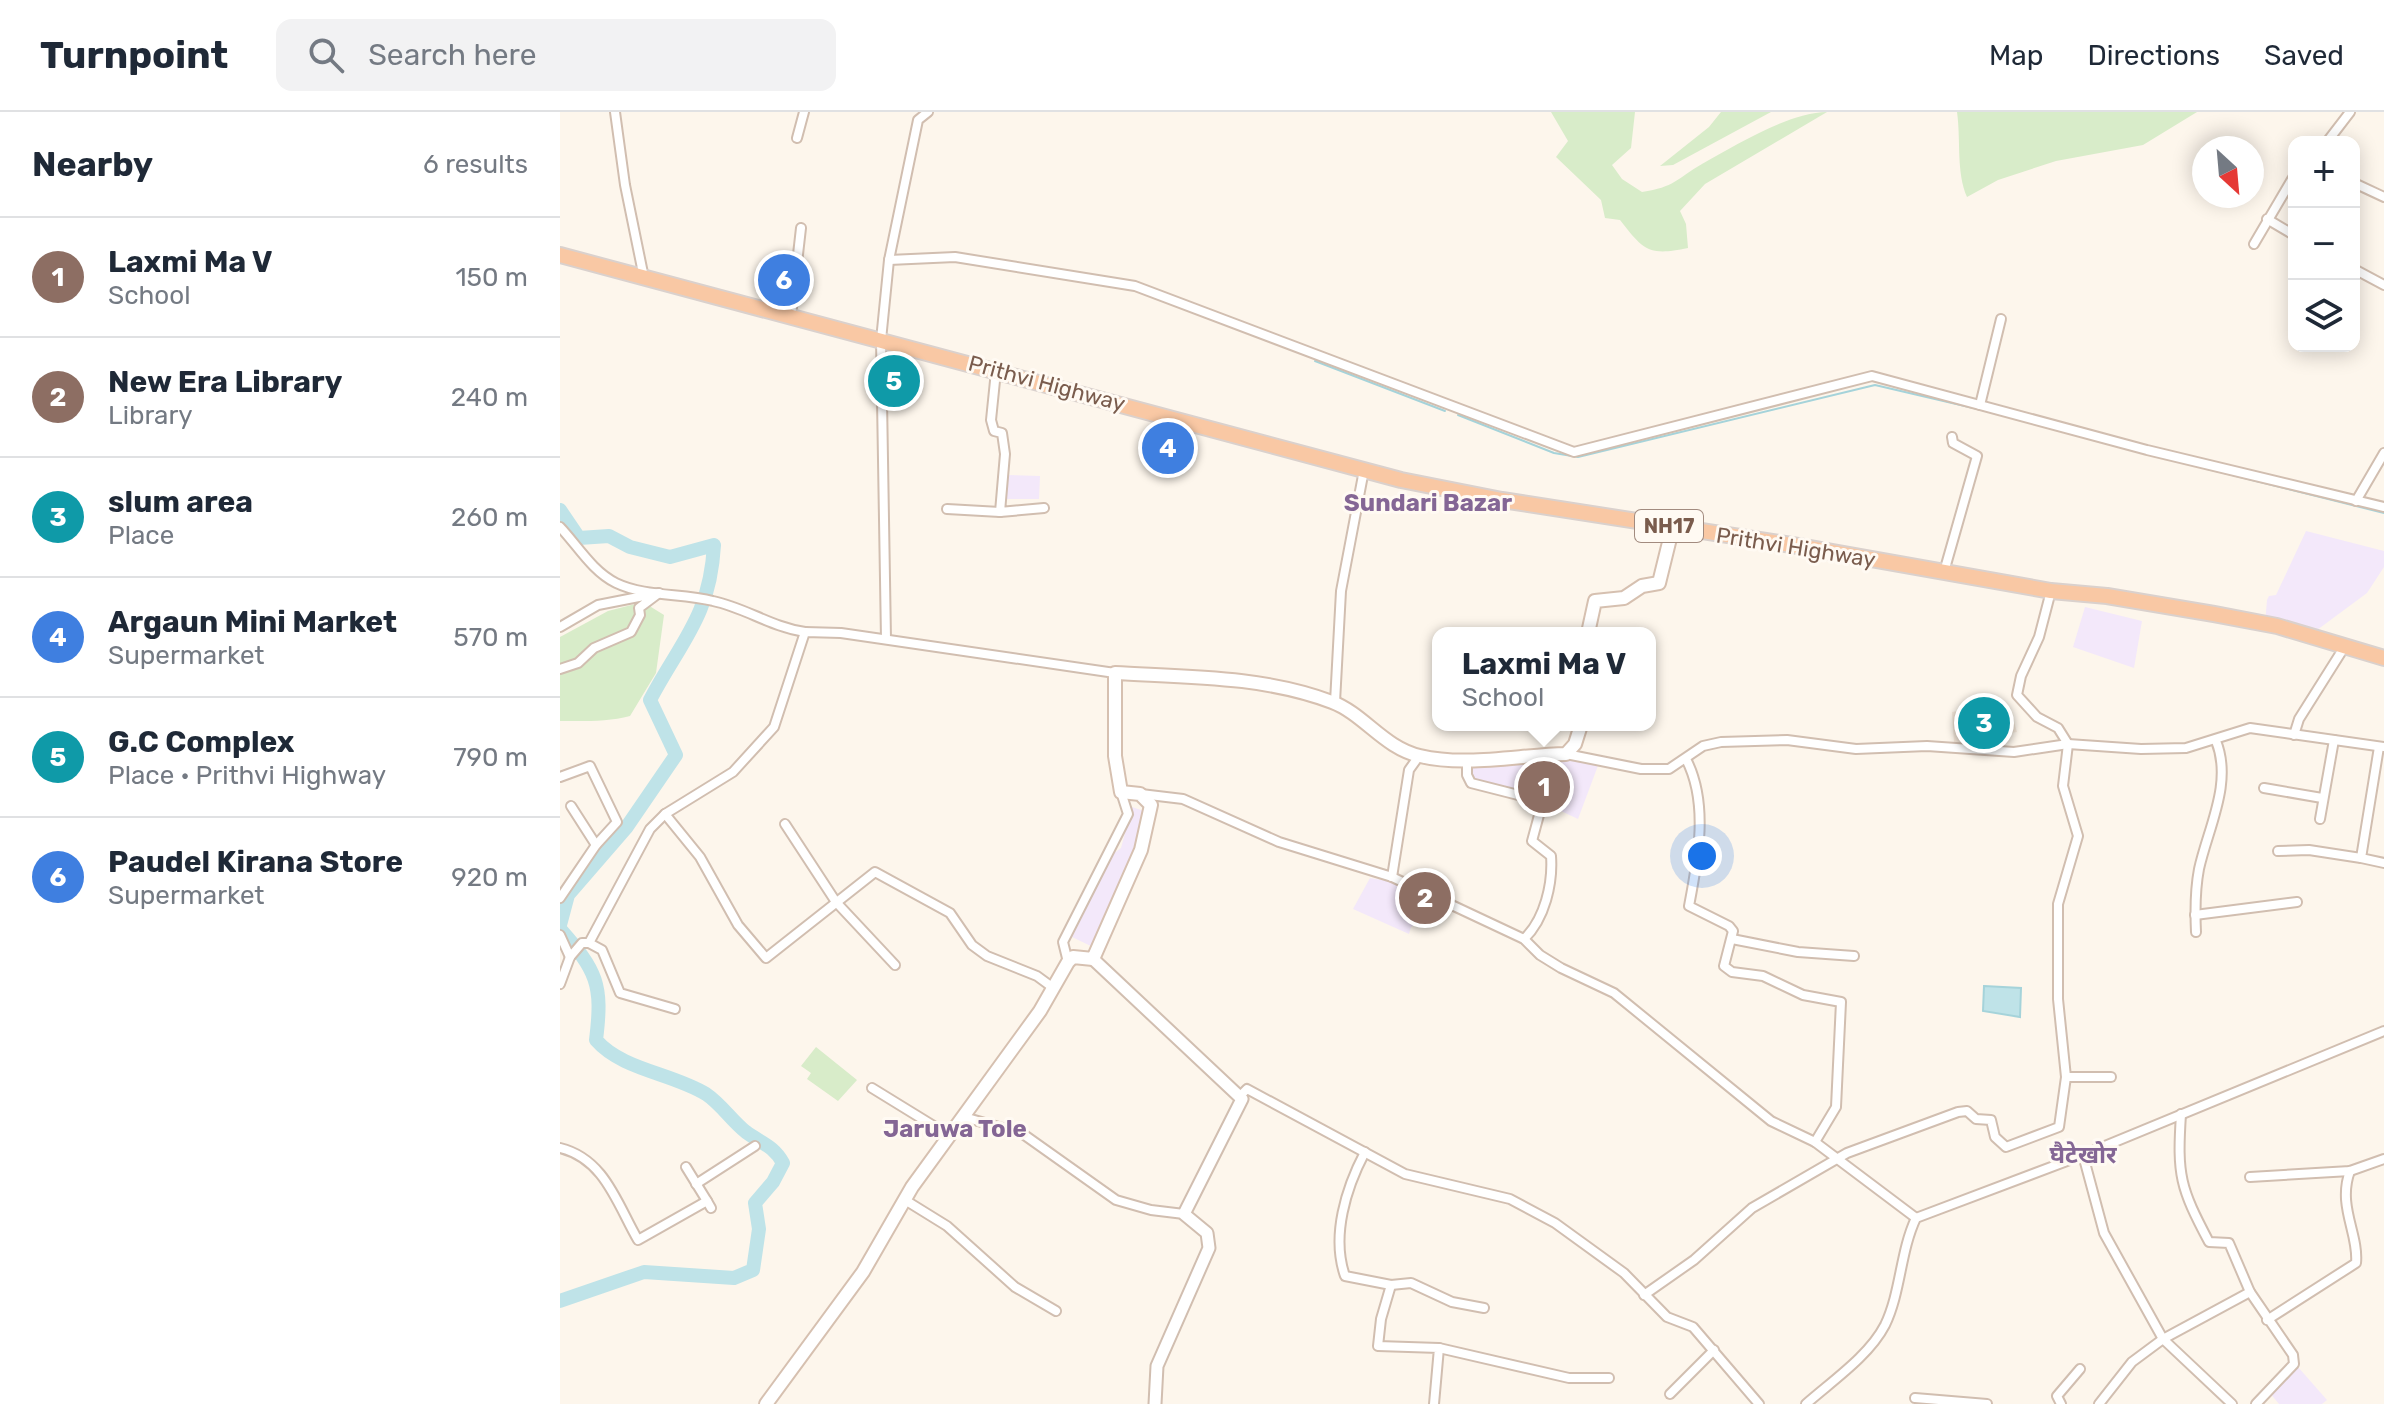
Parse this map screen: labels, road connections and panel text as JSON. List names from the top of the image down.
{
  "streets": {
    "highway": ["Prithvi Highway", "NH17"]
  },
  "districts": ["Sundari Bazar", "Jaruwa Tole", "घैटेखोर"],
  "north": "bottom right",
  "page": {
    "header": "Turnpoint",
    "search": "Search here",
    "nav": ["Map", "Directions", "Saved"],
    "heading": ["Nearby", "6 results"],
    "map_buttons": ["+", "−"],
    "list": [
      {
        "mark": "1",
        "name": "Laxmi Ma V",
        "note": "School",
        "value": "150 m"
      },
      {
        "mark": "2",
        "name": "New Era Library",
        "note": "Library",
        "value": "240 m"
      },
      {
        "mark": "3",
        "name": "slum area",
        "note": "Place",
        "value": "260 m"
      },
      {
        "mark": "4",
        "name": "Argaun Mini Market",
        "note": "Supermarket",
        "value": "570 m"
      },
      {
        "mark": "5",
        "name": "G.C Complex",
        "note": "Place · Prithvi Highway",
        "value": "790 m"
      },
      {
        "mark": "6",
        "name": "Paudel Kirana Store",
        "note": "Supermarket",
        "value": "920 m"
      }
    ],
    "pins": [
      "6",
      "5",
      "4",
      "3",
      "1",
      "2"
    ],
    "popup": ["Laxmi Ma V", "School"]
  }
}
